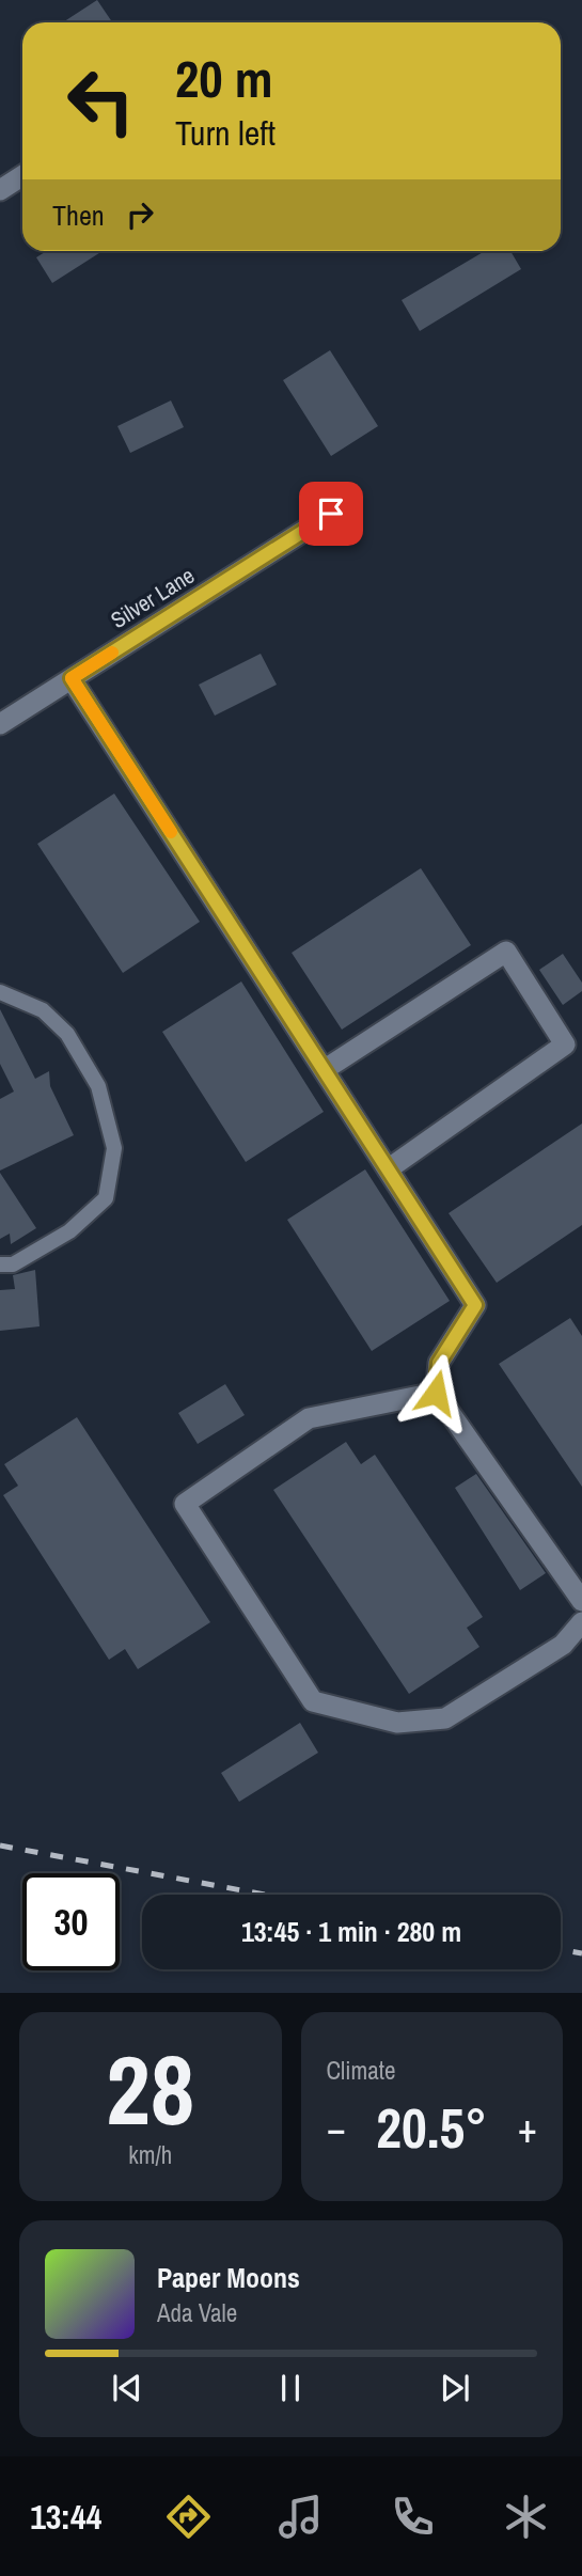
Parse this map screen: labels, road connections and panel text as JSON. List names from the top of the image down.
{
  "streets": {
    "street": ["Silver Lane"]
  },
  "page": {
    "turn": ["20 m", "Turn left"],
    "then": "Then",
    "limit": "30",
    "trip": "13:45 · 1 min · 280 m",
    "tile": [
      ["28", "km/h"],
      "Climate"
    ],
    "heat": ["−", "20.5°", "+"],
    "song": ["Paper Moons", "Ada Vale"],
    "tabs": "13:44"
  }
}
